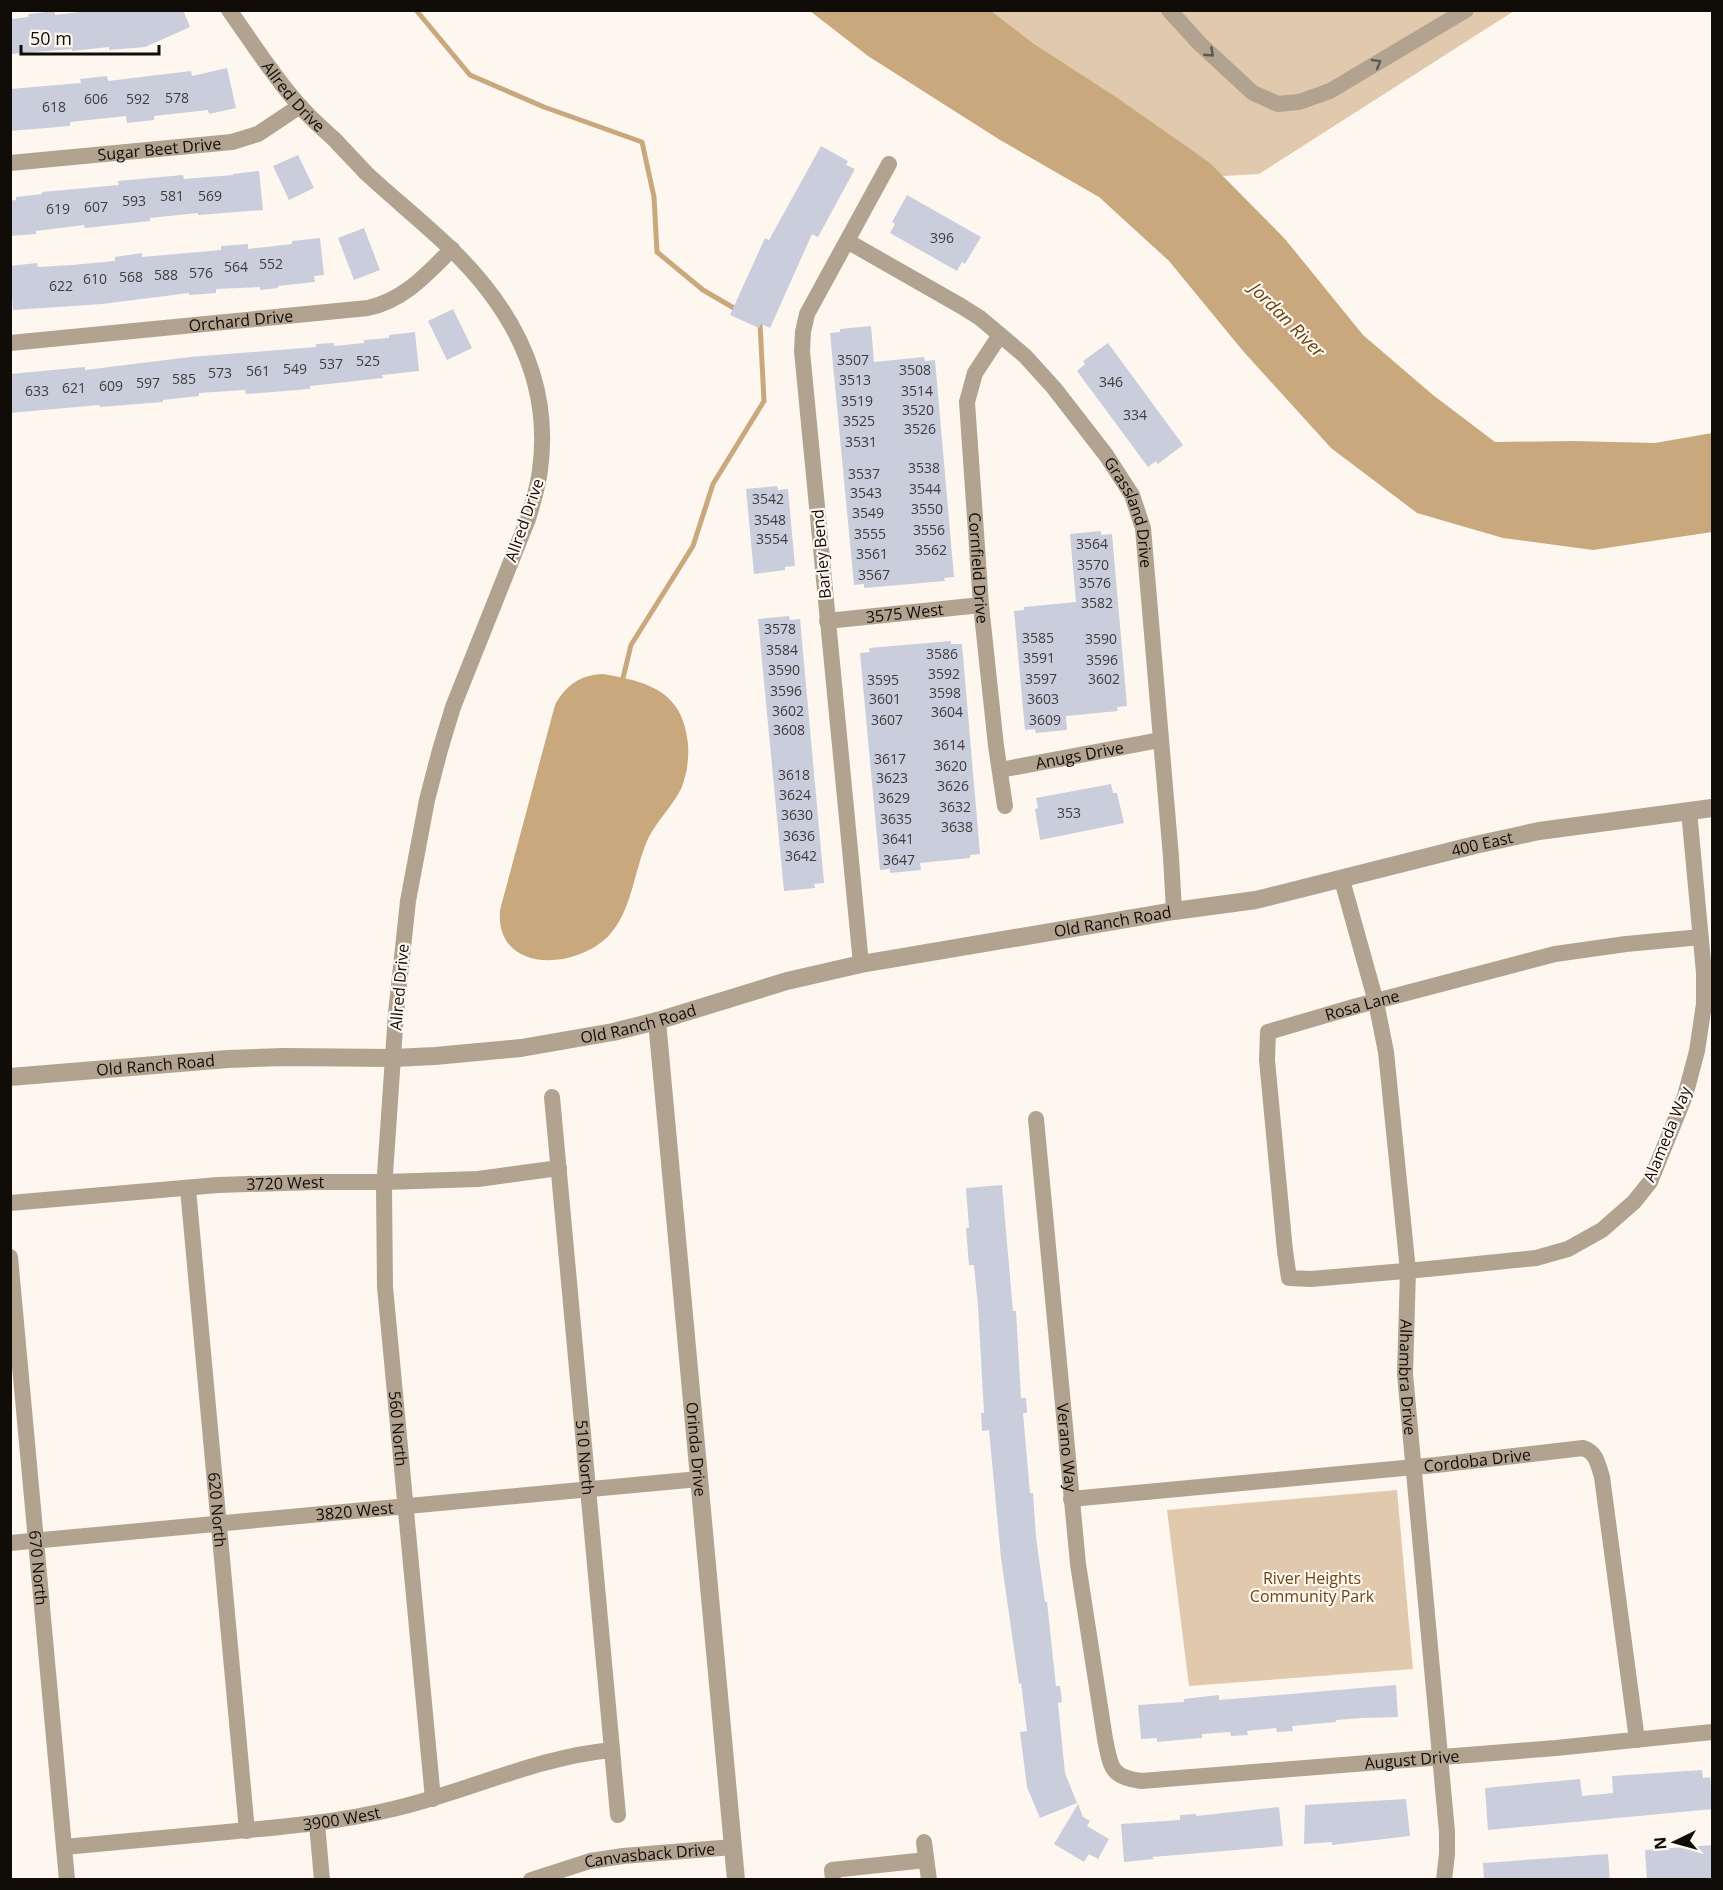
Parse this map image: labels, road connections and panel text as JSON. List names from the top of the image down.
{
  "streets": {
    "street": [
      "Allred Drive",
      "Sugar Beet Drive",
      "Orchard Drive",
      "Grassland Drive",
      "Barley Bend",
      "Cornfield Drive",
      "3575 West",
      "Anugs Drive",
      "400 East",
      "Old Ranch Road",
      "Rosa Lane",
      "Alameda Way",
      "3720 West",
      "Alhambra Drive",
      "560 North",
      "Verano Way",
      "Orinda Drive",
      "510 North",
      "Cordoba Drive",
      "620 North",
      "3820 West",
      "670 North",
      "August Drive",
      "3900 West",
      "Canvasback Drive"
    ]
  },
  "crossings": [
    ["Allred Drive", "Sugar Beet Drive"],
    ["Allred Drive", "Orchard Drive"],
    ["Allred Drive", "Old Ranch Road"],
    ["Allred Drive", "560 North"],
    ["Grassland Drive", "Barley Bend"],
    ["Grassland Drive", "Cornfield Drive"],
    ["Grassland Drive", "Anugs Drive"],
    ["Grassland Drive", "Old Ranch Road"],
    ["Barley Bend", "3575 West"],
    ["Barley Bend", "Old Ranch Road"],
    ["Cornfield Drive", "3575 West"],
    ["Cornfield Drive", "Anugs Drive"],
    ["400 East", "Old Ranch Road"],
    ["400 East", "Alameda Way"],
    ["400 East", "Alhambra Drive"],
    ["Old Ranch Road", "560 North"],
    ["Old Ranch Road", "Orinda Drive"],
    ["Rosa Lane", "Alameda Way"],
    ["Rosa Lane", "Alhambra Drive"],
    ["Alameda Way", "Alhambra Drive"],
    ["3720 West", "560 North"],
    ["3720 West", "510 North"],
    ["3720 West", "620 North"],
    ["Alhambra Drive", "Cordoba Drive"],
    ["Alhambra Drive", "August Drive"],
    ["560 North", "3820 West"],
    ["560 North", "3900 West"],
    ["Verano Way", "Cordoba Drive"],
    ["Verano Way", "August Drive"],
    ["Orinda Drive", "3820 West"],
    ["Orinda Drive", "Canvasback Drive"],
    ["510 North", "3820 West"],
    ["510 North", "3900 West"],
    ["Cordoba Drive", "August Drive"],
    ["620 North", "3820 West"],
    ["620 North", "3900 West"],
    ["3820 West", "670 North"],
    ["670 North", "3900 West"]
  ],
  "water": ["Jordan River"],
  "parks": ["River Heights Community Park"],
  "house_numbers": [
    "578",
    "606",
    "592",
    "618",
    "581",
    "569",
    "593",
    "607",
    "619",
    "396",
    "552",
    "564",
    "576",
    "588",
    "568",
    "610",
    "622",
    "3507",
    "525",
    "537",
    "549",
    "3508",
    "561",
    "573",
    "585",
    "3513",
    "346",
    "597",
    "609",
    "621",
    "633",
    "3514",
    "3519",
    "3520",
    "334",
    "3525",
    "3526",
    "3531",
    "3538",
    "3537",
    "3544",
    "3543",
    "3542",
    "3550",
    "3549",
    "3548",
    "3556",
    "3555",
    "3554",
    "3564",
    "3562",
    "3561",
    "3570",
    "3567",
    "3576",
    "3582",
    "3578",
    "3585",
    "3590",
    "3584",
    "3586",
    "3591",
    "3596",
    "3590",
    "3592",
    "3597",
    "3602",
    "3595",
    "3596",
    "3598",
    "3601",
    "3603",
    "3602",
    "3604",
    "3607",
    "3609",
    "3608",
    "3614",
    "3617",
    "3620",
    "3618",
    "3623",
    "3626",
    "3624",
    "3629",
    "3632",
    "353",
    "3630",
    "3635",
    "3638",
    "3636",
    "3641",
    "3642",
    "3647"
  ],
  "scale_bar": "50 m",
  "north": "left"
}
